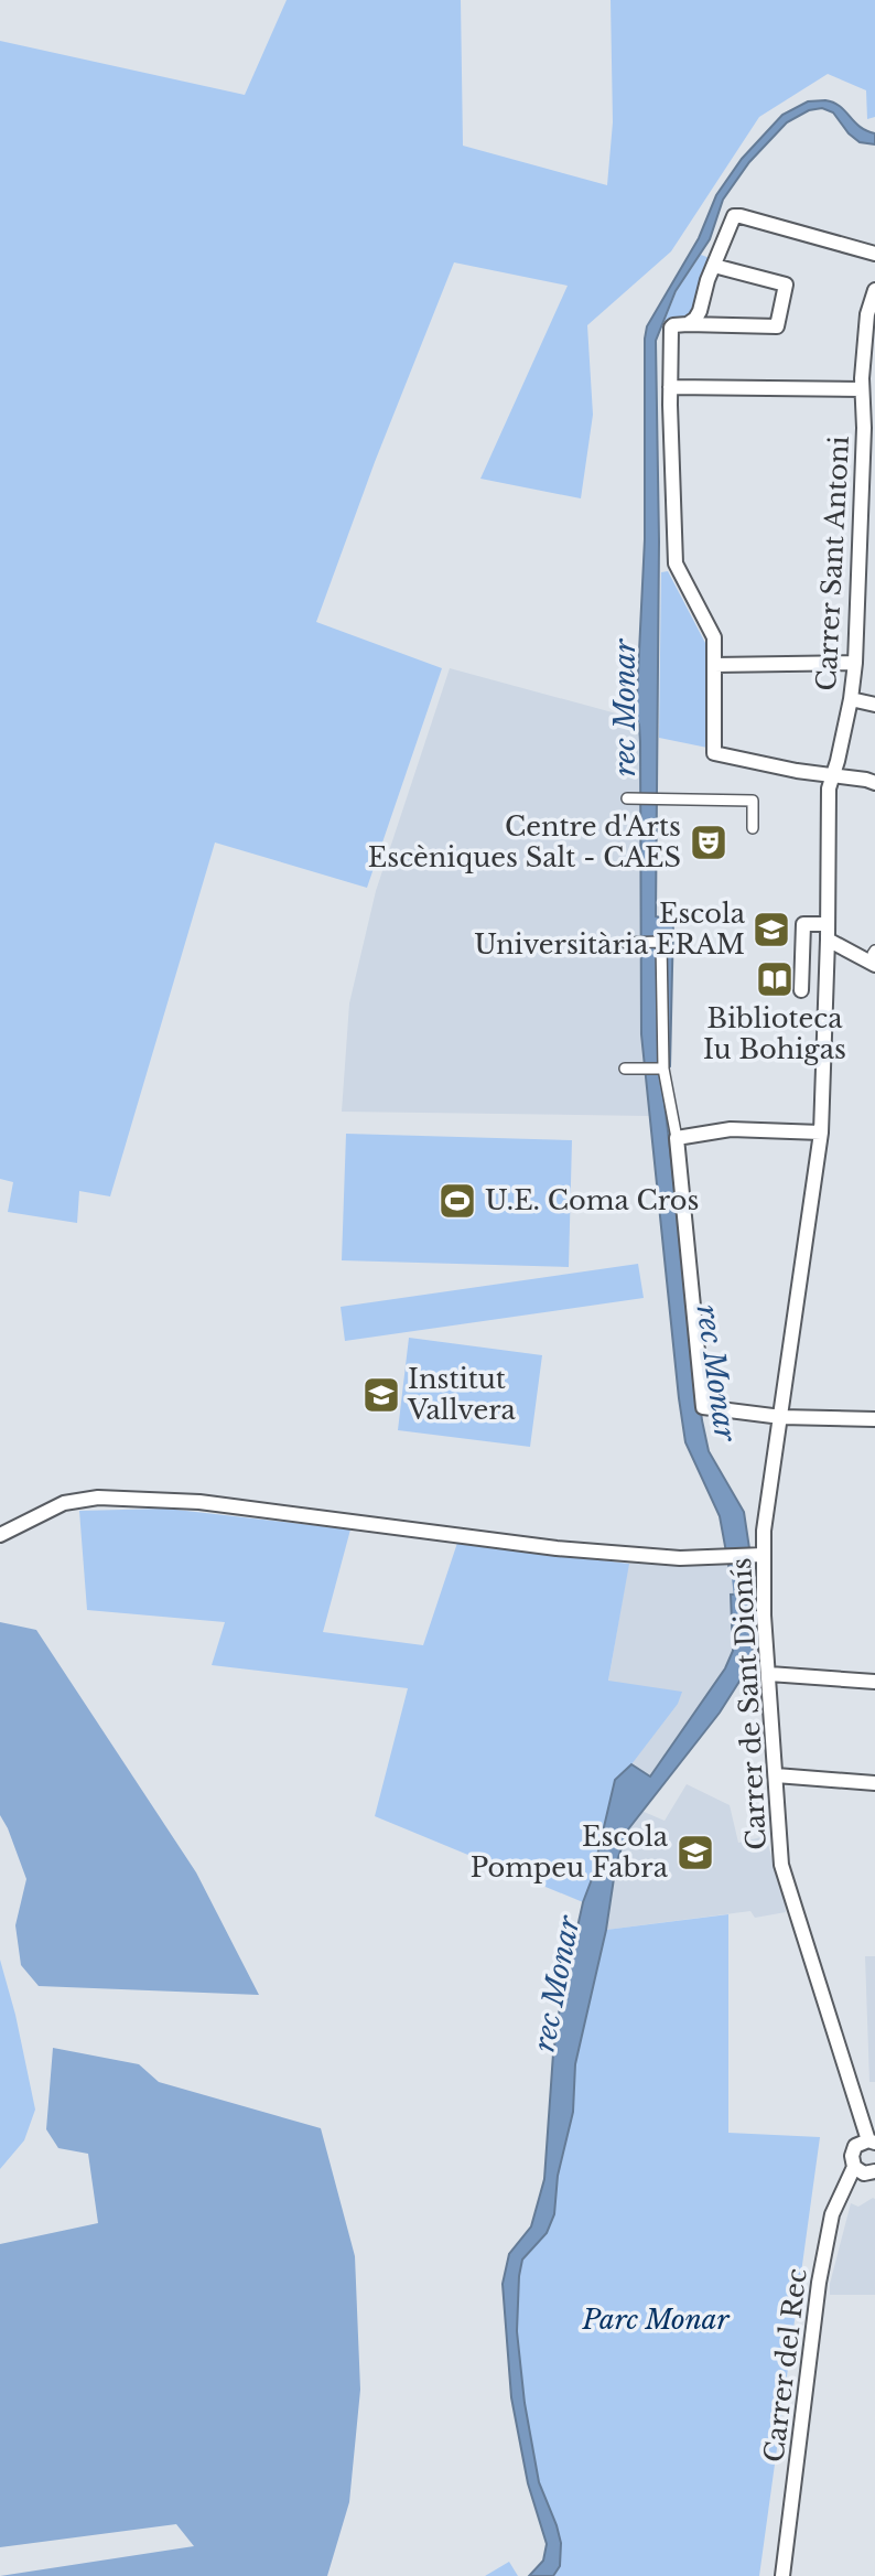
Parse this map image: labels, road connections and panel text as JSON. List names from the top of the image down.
{
  "streets": {
    "street": ["Carrer Sant Antoni", "Carrer de Sant Dionís", "Carrer del Rec"]
  },
  "crossings": [
    ["Carrer Sant Antoni", "Carrer de Sant Dionís"],
    ["Carrer de Sant Dionís", "Carrer del Rec"]
  ],
  "water": ["rec Monar"],
  "parks": ["Parc Monar"],
  "places": {
    "theatre": ["Centre d'Arts Escèniques Salt - CAES"],
    "school or university": ["Escola Universitària ERAM", "Institut Vallvera", "Escola Pompeu Fabra"],
    "library": ["Biblioteca Iu Bohigas"],
    "sports": ["U.E. Coma Cros"]
  }
}
